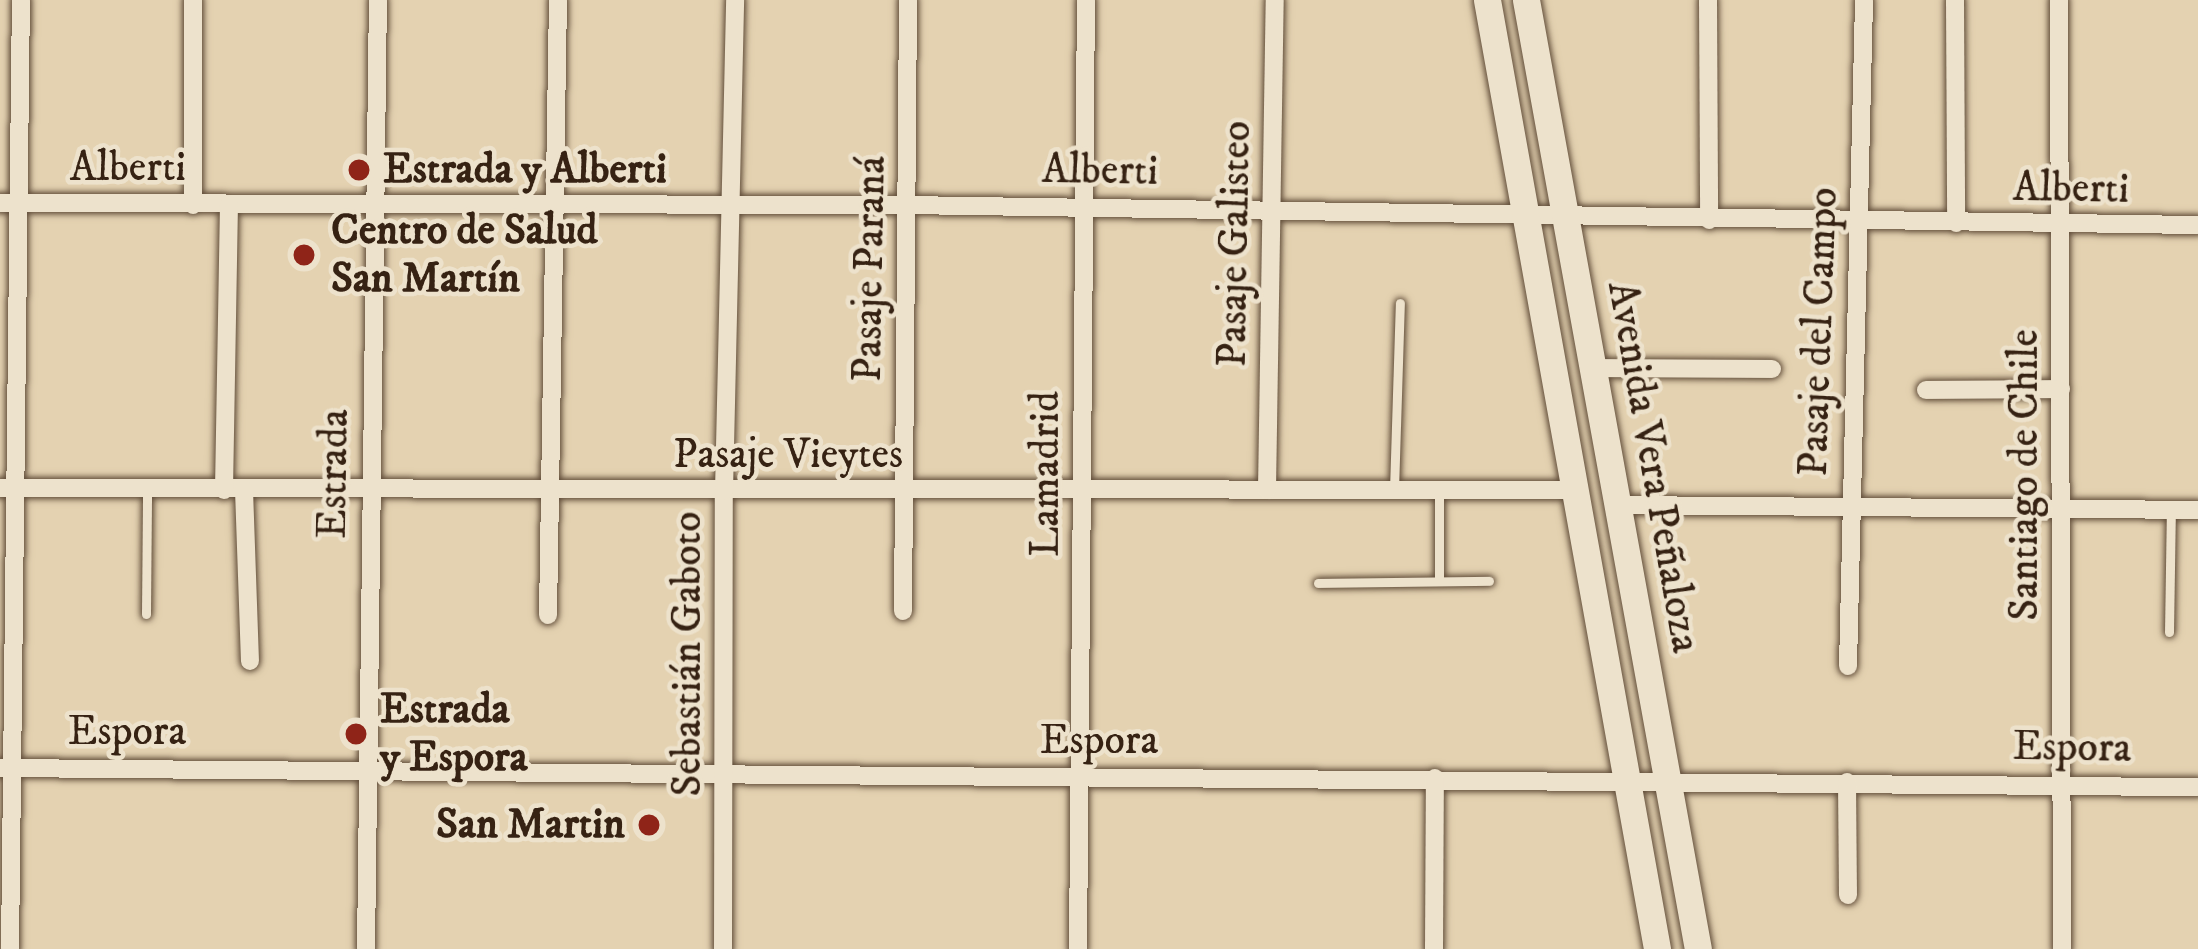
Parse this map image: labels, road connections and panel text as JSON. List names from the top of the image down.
{
  "streets": {
    "main road": ["Avenida Vera Peñaloza"],
    "street": [
      "Alberti",
      "Pasaje Galisteo",
      "Pasaje Paraná",
      "Pasaje del Campo",
      "Pasaje Vieytes",
      "Estrada",
      "Lamadrid",
      "Santiago de Chile",
      "Sebastián Gaboto",
      "Espora"
    ]
  },
  "crossings": [
    ["Alberti", "Pasaje Galisteo"],
    ["Alberti", "Pasaje Paraná"],
    ["Alberti", "Pasaje del Campo"],
    ["Alberti", "Avenida Vera Peñaloza"],
    ["Alberti", "Estrada"],
    ["Alberti", "Lamadrid"],
    ["Alberti", "Santiago de Chile"],
    ["Alberti", "Sebastián Gaboto"],
    ["Pasaje Galisteo", "Pasaje Vieytes"],
    ["Pasaje Paraná", "Pasaje Vieytes"],
    ["Pasaje Vieytes", "Avenida Vera Peñaloza"],
    ["Pasaje Vieytes", "Estrada"],
    ["Pasaje Vieytes", "Lamadrid"],
    ["Pasaje Vieytes", "Sebastián Gaboto"],
    ["Avenida Vera Peñaloza", "Espora"],
    ["Estrada", "Espora"],
    ["Lamadrid", "Espora"],
    ["Santiago de Chile", "Espora"],
    ["Sebastián Gaboto", "Espora"]
  ],
  "places": [
    "Estrada y Alberti",
    "Centro de Salud San Martín",
    "Estrada y Espora",
    "San Martin"
  ]
}
